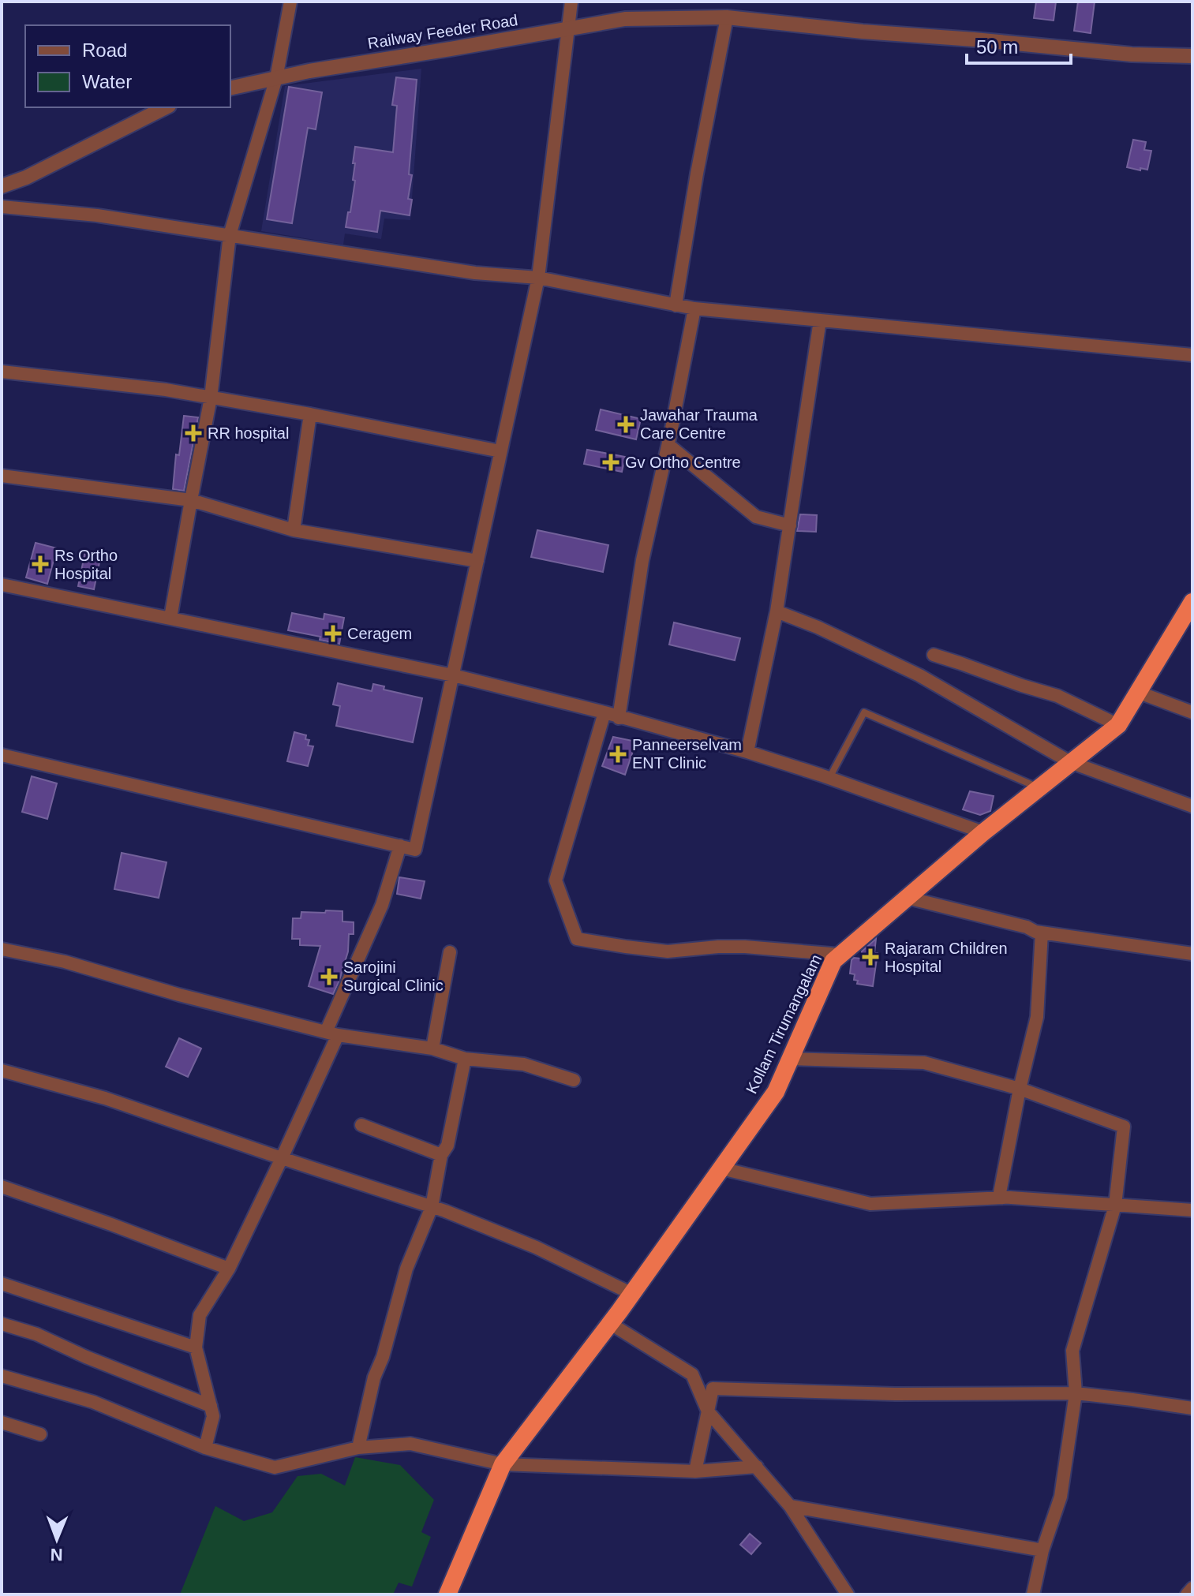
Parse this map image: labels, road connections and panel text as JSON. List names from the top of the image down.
{
  "streets": {
    "highway": ["Kollam Tirumangalam"],
    "street": ["Railway Feeder Road"]
  },
  "places": {
    "health": [
      "Jawahar Trauma Care Centre",
      "RR hospital",
      "Gv Ortho Centre",
      "Rs Ortho Hospital",
      "Ceragem",
      "Panneerselvam ENT Clinic",
      "Rajaram Children Hospital",
      "Sarojini Surgical Clinic"
    ]
  },
  "legend": ["Road", "Water"],
  "scale_bar": "50 m",
  "north": "bottom"
}
